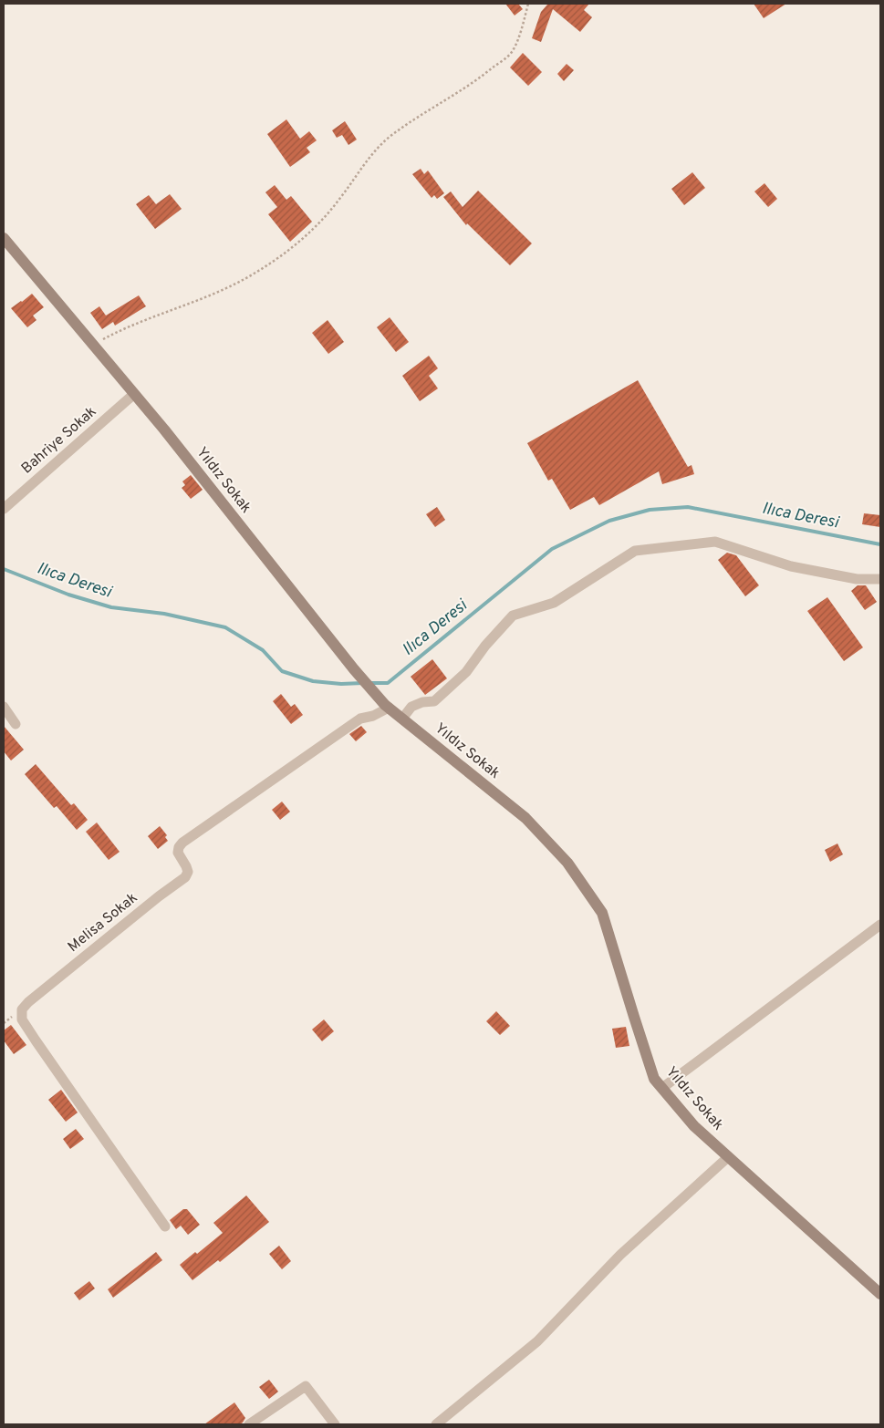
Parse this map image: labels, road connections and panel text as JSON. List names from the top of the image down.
{
  "streets": {
    "street": ["Bahriye Sokak", "Yıldız Sokak", "Melisa Sokak"]
  },
  "crossings": [
    ["Bahriye Sokak", "Yıldız Sokak"],
    ["Yıldız Sokak", "Melisa Sokak"]
  ],
  "water": ["Ilıca Deresi"]
}
